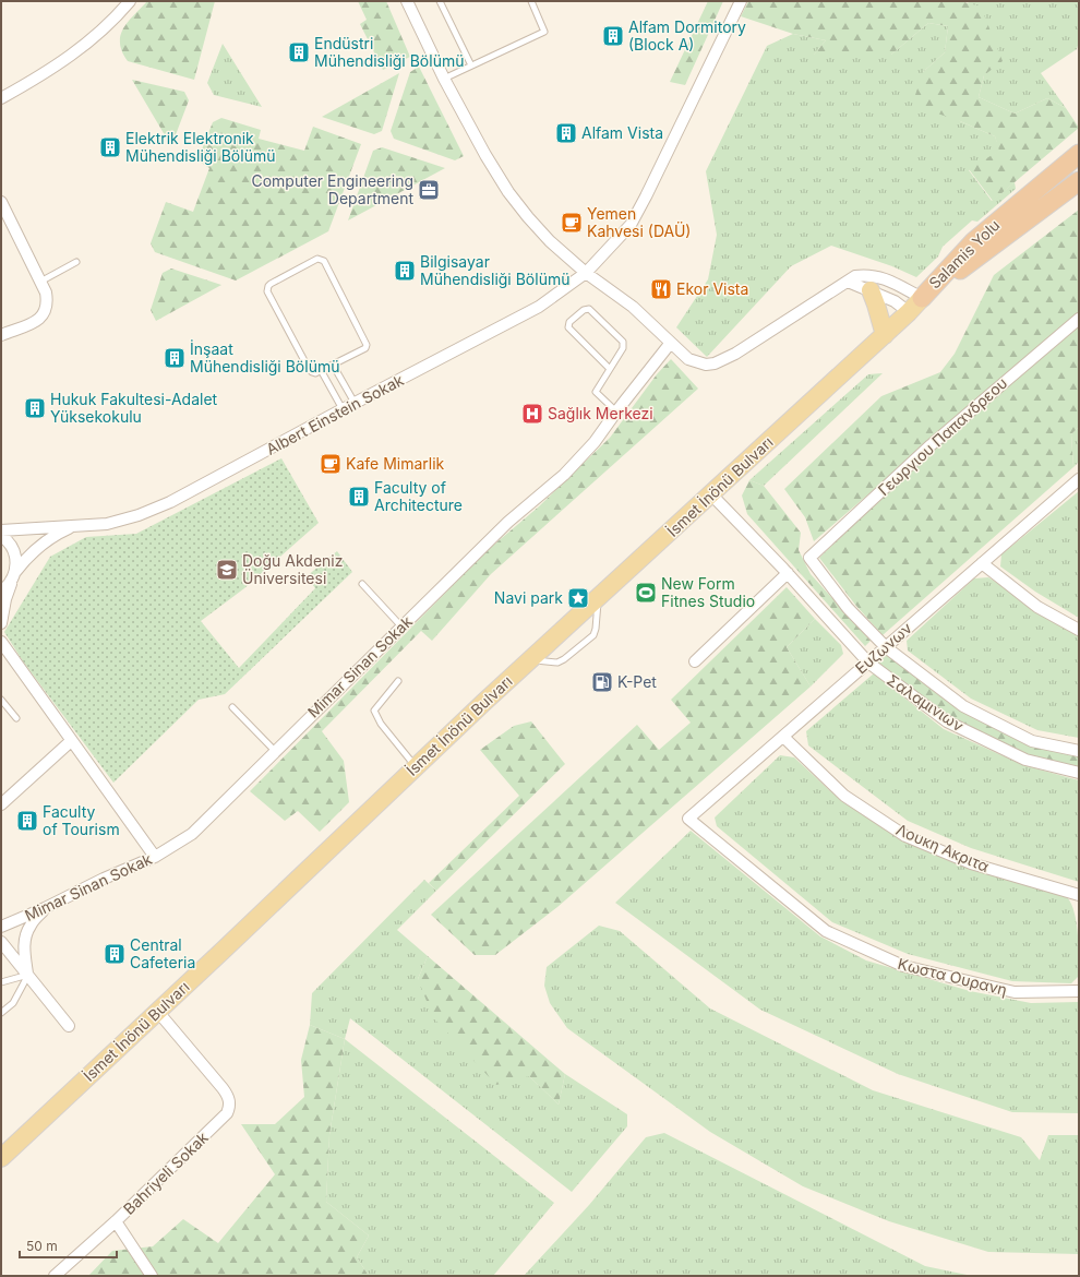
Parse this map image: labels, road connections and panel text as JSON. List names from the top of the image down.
{
  "streets": {
    "highway": ["Salamis Yolu"],
    "main road": ["İsmet İnönü Bulvarı"],
    "street": [
      "Albert Einstein Sokak",
      "Γεωργιου Παπανδρεου",
      "Ευζωνων",
      "Mimar Sinan Sokak",
      "Σαλαμινιων",
      "Λουκη Ακριτα",
      "Κωστα Ουρανη",
      "Bahriyeli Sokak"
    ]
  },
  "crossings": [
    ["Salamis Yolu", "İsmet İnönü Bulvarı"],
    ["Γεωργιου Παπανδρεου", "Σαλαμινιων"],
    ["İsmet İnönü Bulvarı", "Σαλαμινιων"],
    ["İsmet İnönü Bulvarı", "Bahriyeli Sokak"],
    ["Ευζωνων", "Σαλαμινιων"],
    ["Ευζωνων", "Λουκη Ακριτα"],
    ["Ευζωνων", "Κωστα Ουρανη"]
  ],
  "places": {
    "building": [
      "Alfam Dormitory (Block A)",
      "Endüstri Mühendisliği Bölümü",
      "Alfam Vista",
      "Elektrik Elektronik Mühendisliği Bölümü",
      "Bilgisayar Mühendisliği Bölümü",
      "İnşaat Mühendisliği Bölümü",
      "Hukuk Fakultesi-Adalet Yüksekokulu",
      "Faculty of Architecture",
      "Faculty of Tourism",
      "Central Cafeteria"
    ],
    "office": ["Computer Engineering Department"],
    "cafe": ["Yemen Kahvesi (DAÜ)", "Kafe Mimarlik"],
    "restaurant": ["Ekor Vista"],
    "hospital": ["Sağlık Merkezi"],
    "school or university": ["Doğu Akdeniz Üniversitesi"],
    "sports": ["New Form Fitnes Studio"],
    "place": ["Navi park"],
    "fuel station": ["K-Pet"]
  },
  "scale_bar": "50 m"
}
